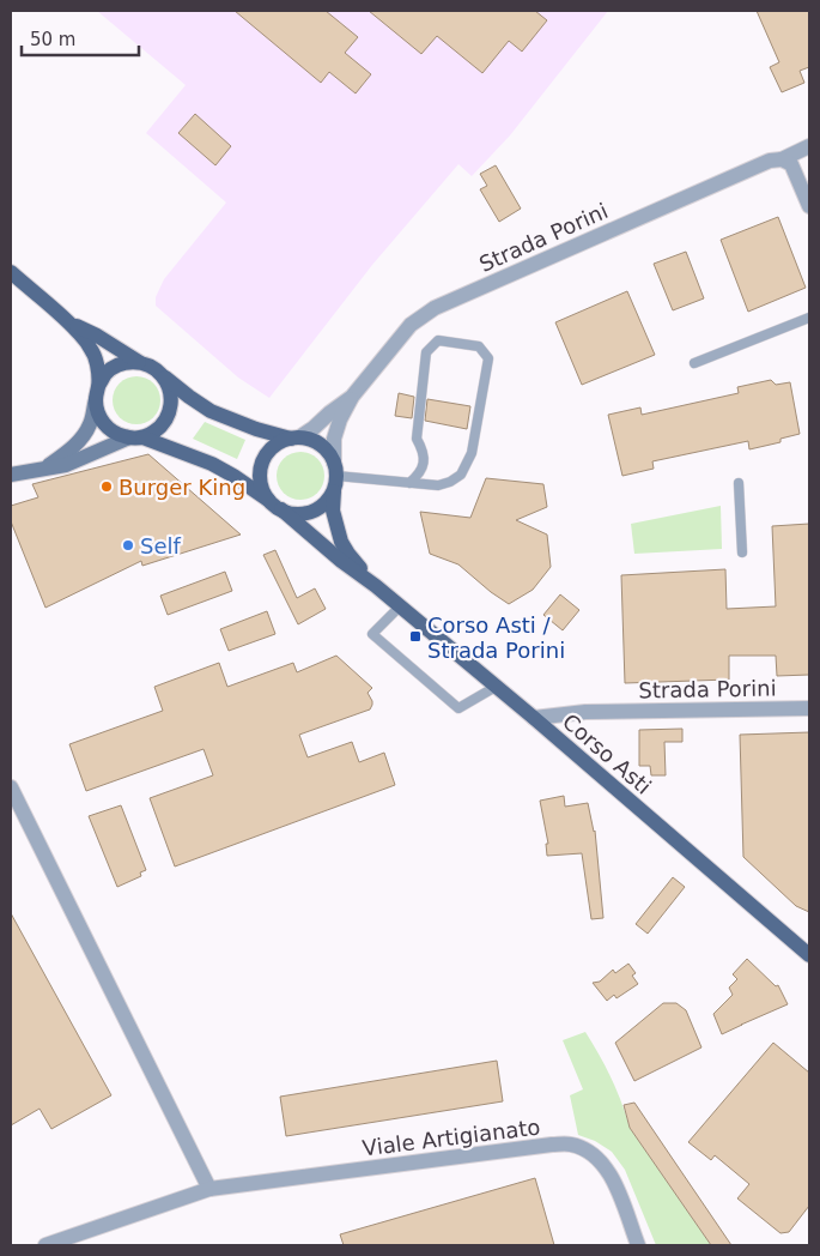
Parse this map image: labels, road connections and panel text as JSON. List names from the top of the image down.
{
  "streets": {
    "main road": ["Corso Asti"],
    "street": ["Strada Porini", "Viale Artigianato"]
  },
  "crossings": [
    ["Strada Porini", "Corso Asti"]
  ],
  "places": {
    "other": ["Burger King", "Self"],
    "transit": ["Corso Asti / Strada Porini"]
  },
  "scale_bar": "50 m"
}
